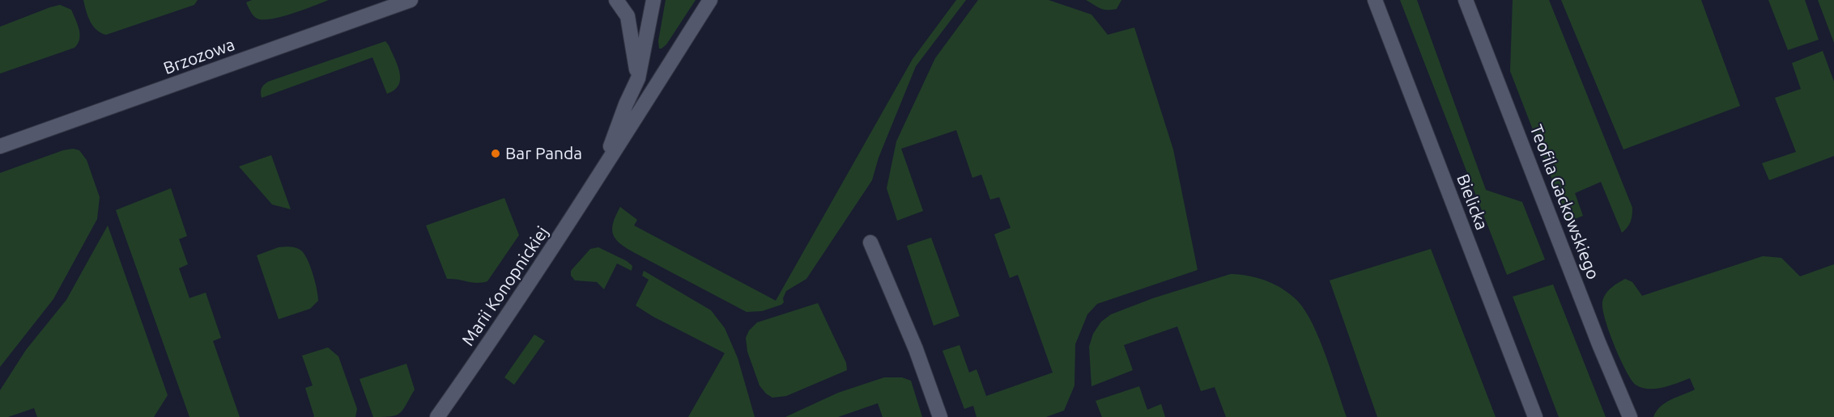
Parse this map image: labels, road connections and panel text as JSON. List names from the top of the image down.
{
  "streets": {
    "street": [
      "Brzozowa",
      "Bielicka",
      "Teofila Gackowskiego",
      "Marii Konopnickiej"
    ]
  },
  "places": ["Bar Panda"]
}
